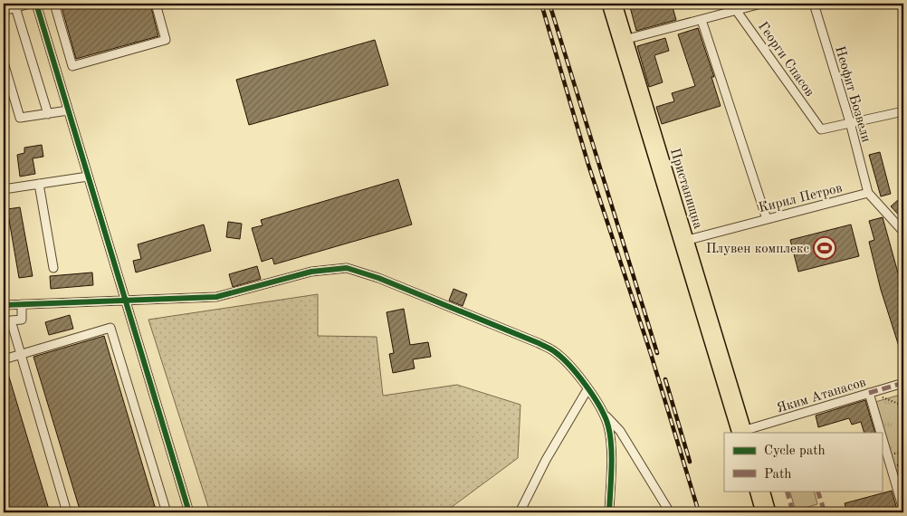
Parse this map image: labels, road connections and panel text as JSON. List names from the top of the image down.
{
  "streets": {
    "main road": ["Пристанищна"],
    "street": [
      "Георги Спасов",
      "Неофит Бозвели",
      "Кирил Петров",
      "Яким Атанасов"
    ]
  },
  "crossings": [
    ["Георги Спасов", "Неофит Бозвели"],
    ["Неофит Бозвели", "Кирил Петров"],
    ["Пристанищна", "Кирил Петров"],
    ["Пристанищна", "Яким Атанасов"]
  ],
  "places": {
    "sports": ["Плувен комплекс"]
  },
  "legend": ["Cycle path", "Path"]
}
